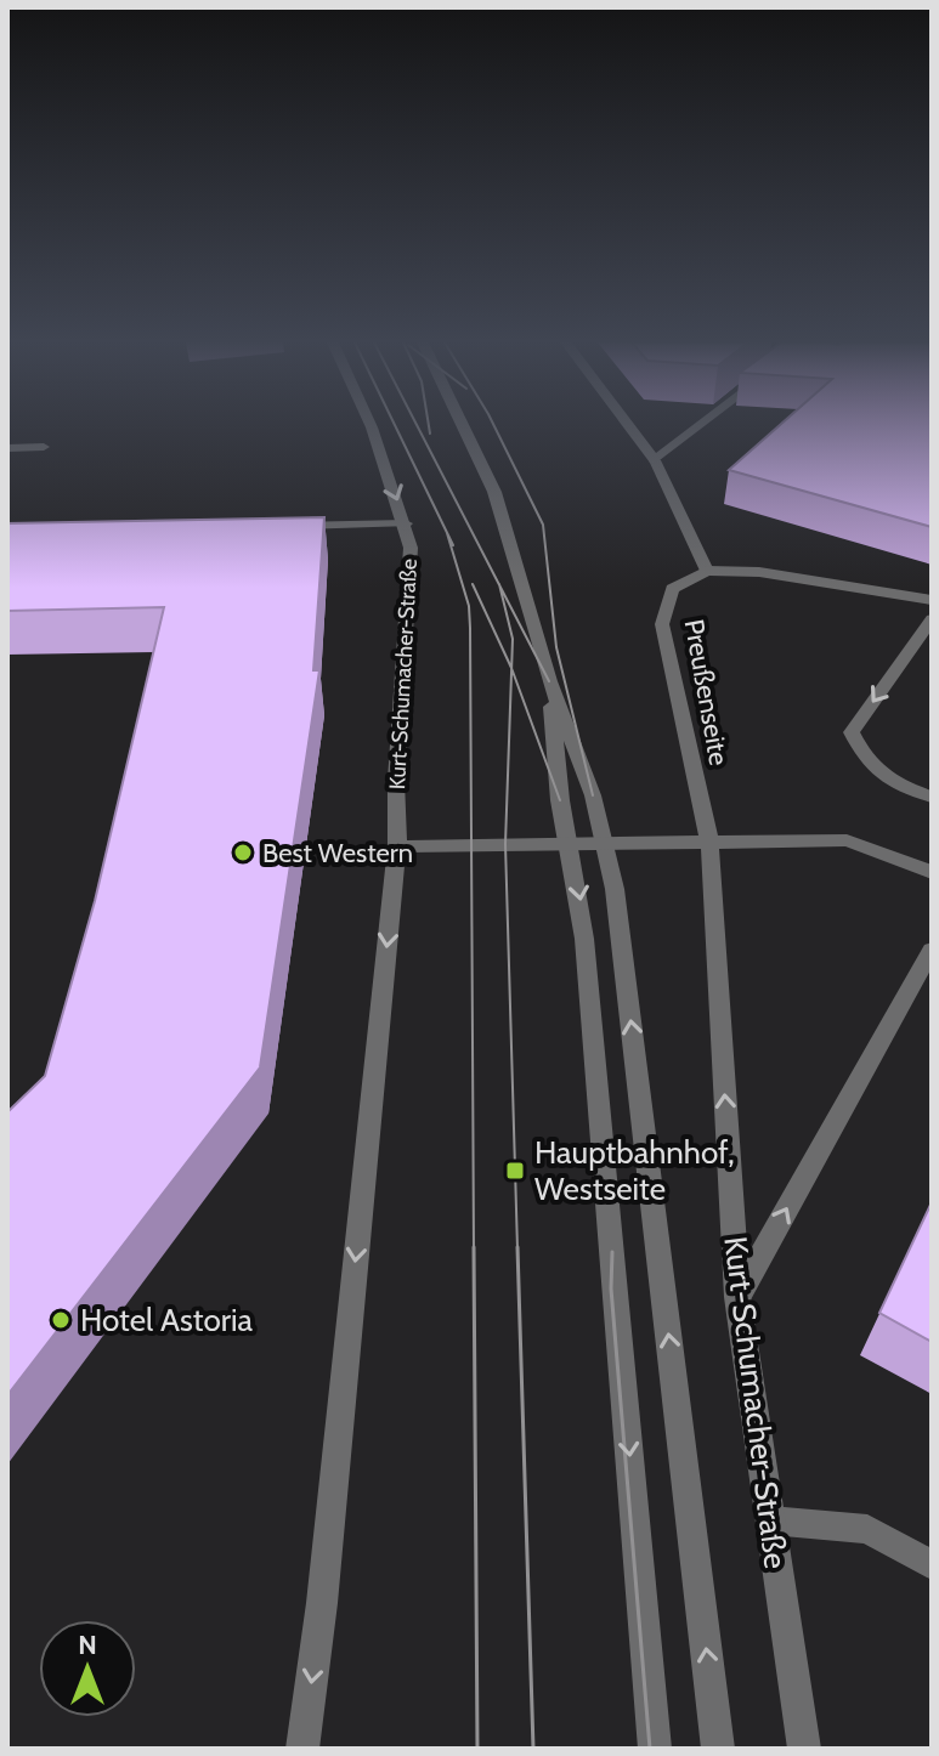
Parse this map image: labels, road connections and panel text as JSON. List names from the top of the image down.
{
  "streets": {
    "street": ["Kurt-Schumacher-Straße", "Preußenseite"]
  },
  "crossings": [
    ["Kurt-Schumacher-Straße", "Preußenseite"]
  ],
  "places": {
    "other": ["Best Western", "Hotel Astoria"],
    "transit": ["Hauptbahnhof, Westseite"]
  },
  "north": "top"
}
